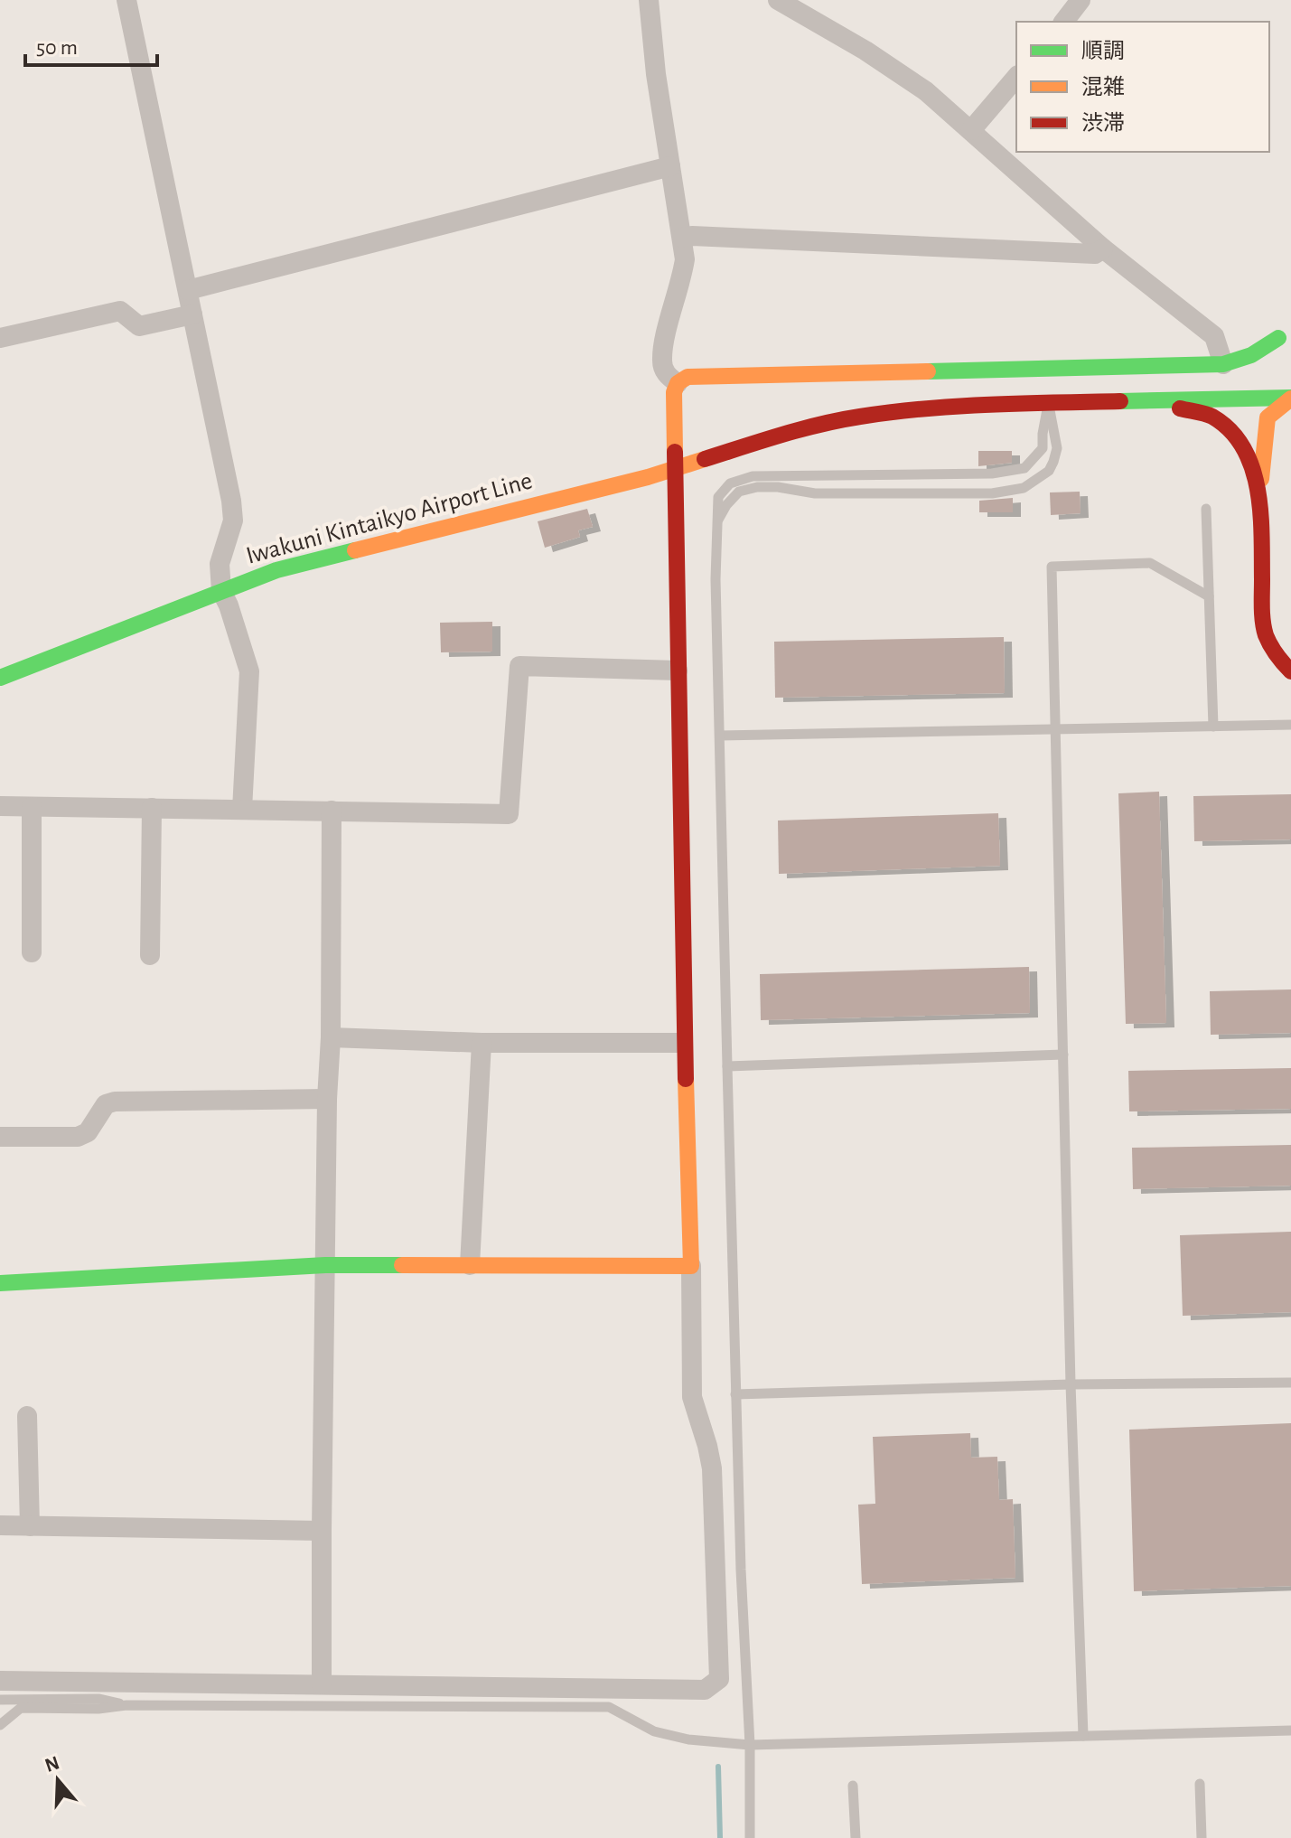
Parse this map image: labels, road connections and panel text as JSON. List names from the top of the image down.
{
  "streets": {
    "street": ["Iwakuni Kintaikyo Airport Line"]
  },
  "legend": ["順調", "混雑", "渋滞"],
  "scale_bar": "50 m",
  "north": "top"
}
